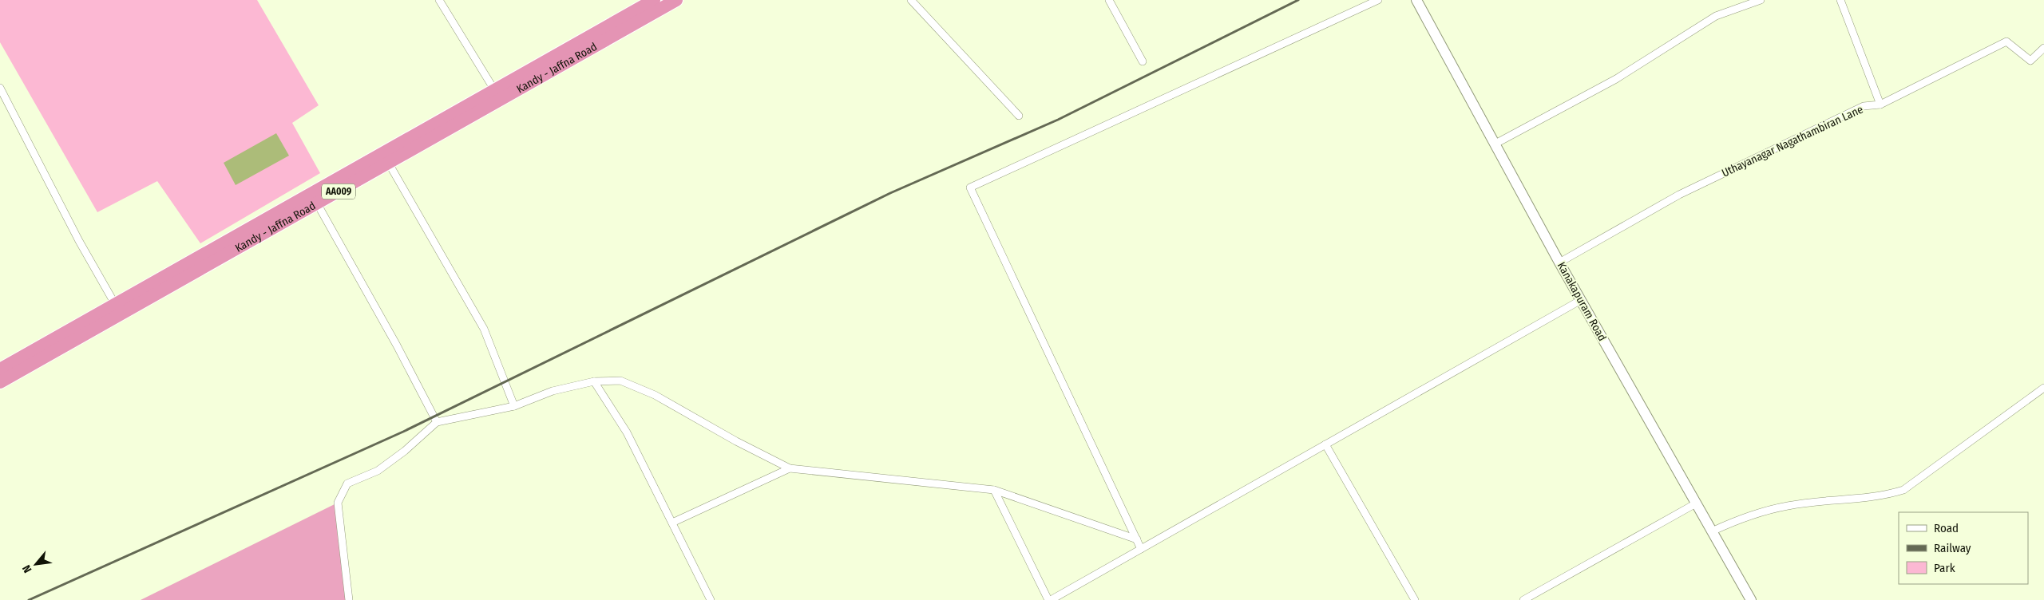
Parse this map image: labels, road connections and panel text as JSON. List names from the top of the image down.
{
  "streets": {
    "highway": ["Kandy - Jaffna Road", "AA009"],
    "street": ["Uthayanagar Nagathambiran Lane", "Kanakapuram Road"]
  },
  "crossings": [
    ["Uthayanagar Nagathambiran Lane", "Kanakapuram Road"]
  ],
  "legend": ["Road", "Railway", "Park"],
  "north": "bottom left"
}
